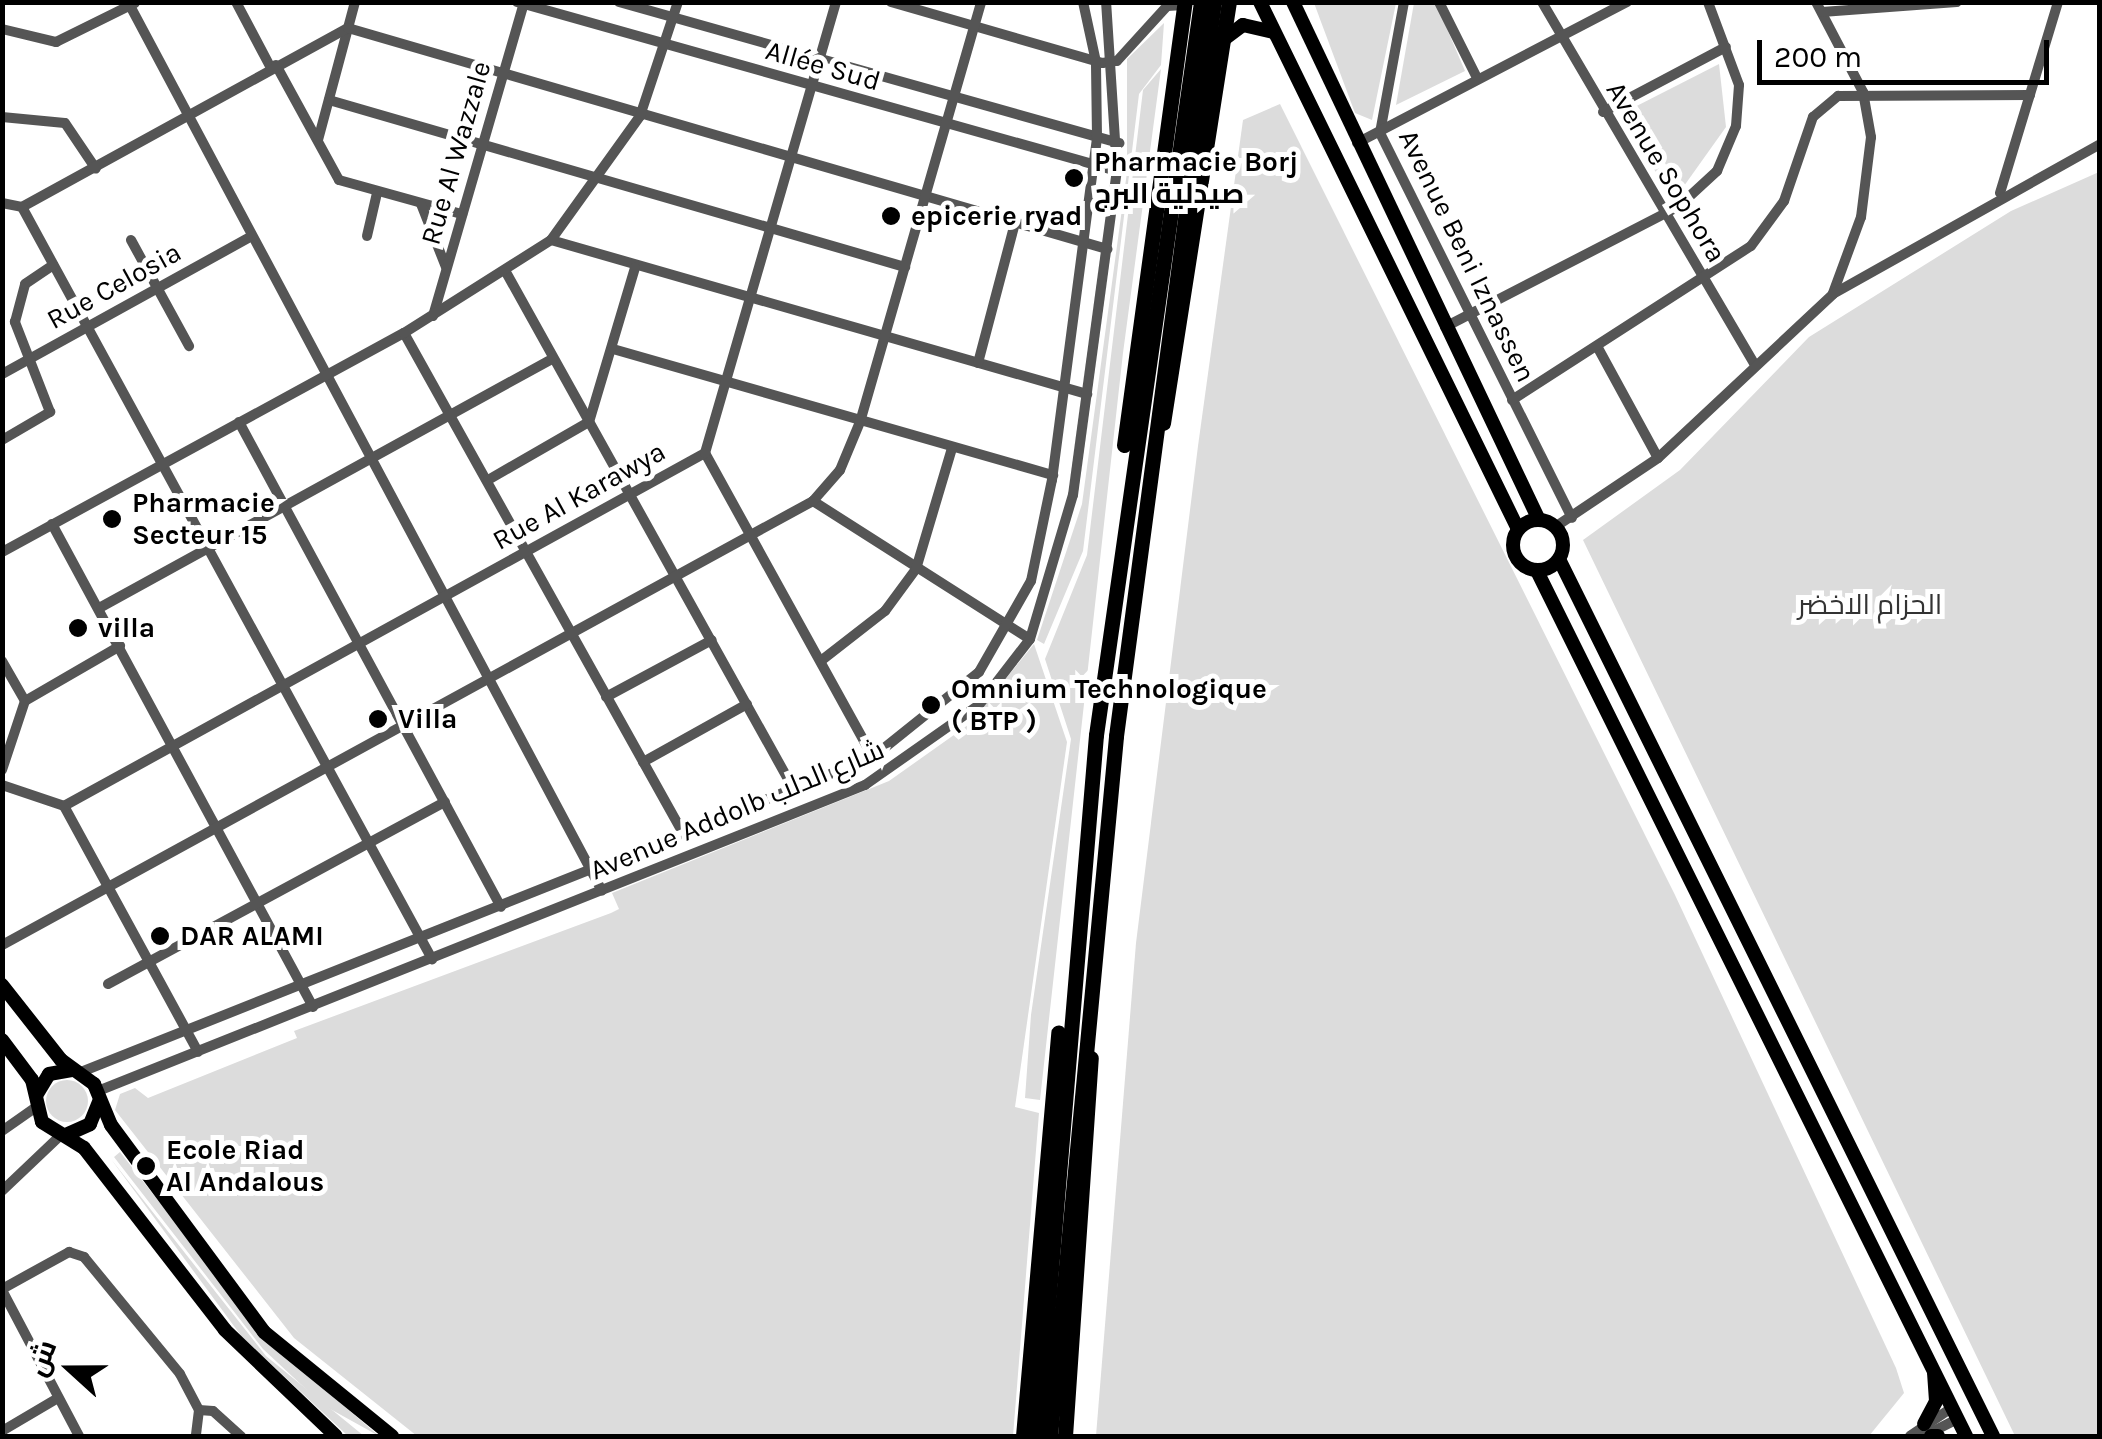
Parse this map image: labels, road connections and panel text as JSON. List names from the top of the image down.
{
  "streets": {
    "street": [
      "Allée Sud",
      "Rue Al Wazzale",
      "Avenue Sophora",
      "Avenue Beni Iznassen",
      "Rue Celosia",
      "Rue Al Karawya",
      "Avenue Addolb شارع الدلب"
    ]
  },
  "crossings": [
    ["Allée Sud", "Rue Al Wazzale"],
    ["Allée Sud", "Rue Al Karawya"],
    ["Allée Sud", "Avenue Addolb شارع الدلب"]
  ],
  "parks": ["الحزام الاخضر"],
  "places": [
    "Pharmacie Borj صيدلية البرج",
    "epicerie ryad",
    "Pharmacie Secteur 15",
    "villa",
    "Omnium Technologique ( BTP )",
    "Villa",
    "DAR ALAMI",
    "Ecole Riad Al Andalous"
  ],
  "scale_bar": "200 m",
  "north": "left"
}
